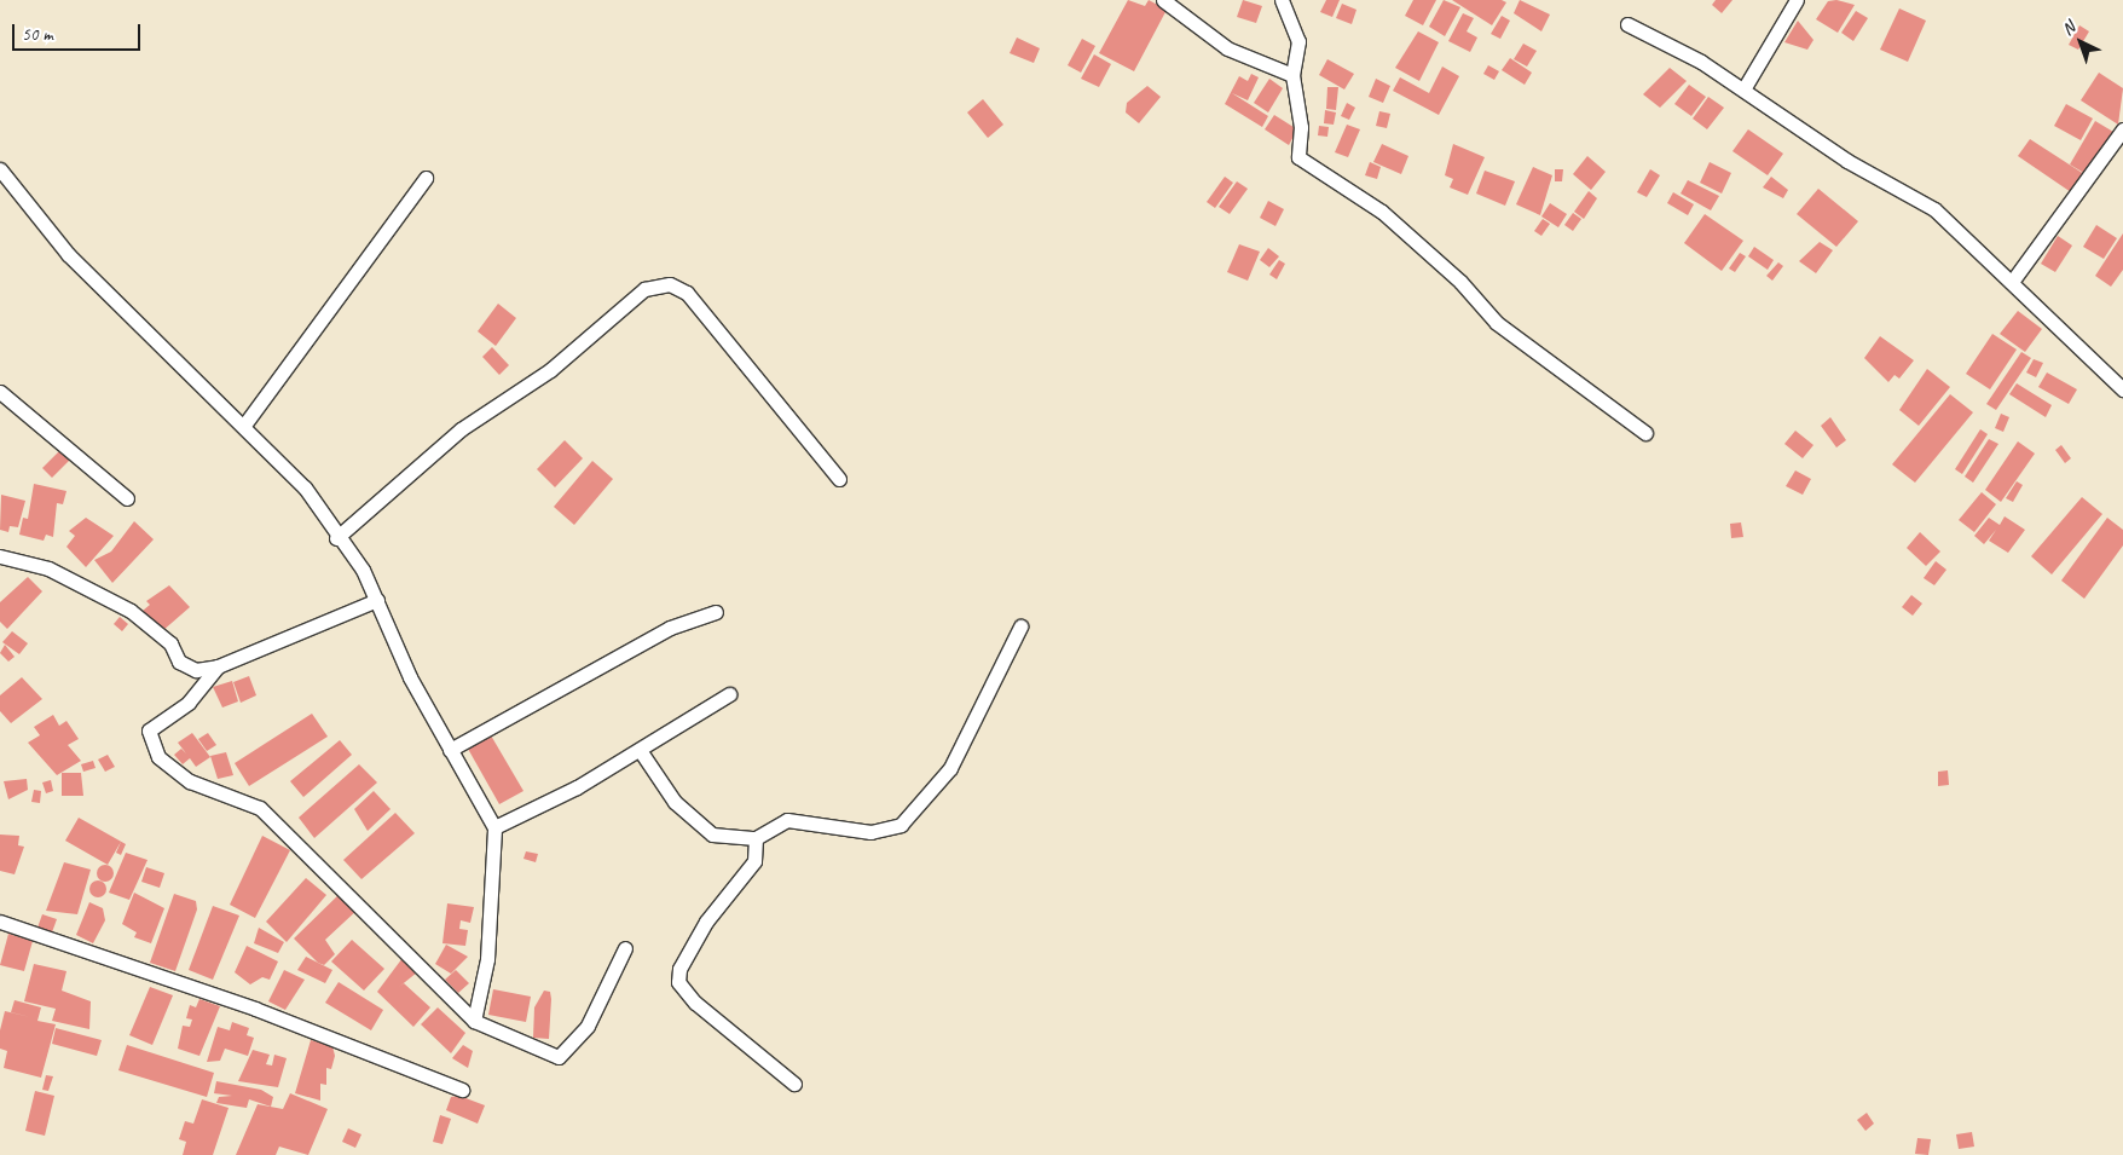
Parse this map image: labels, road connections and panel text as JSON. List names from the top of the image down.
{
  "scale_bar": "50 m",
  "north": "top left"
}
